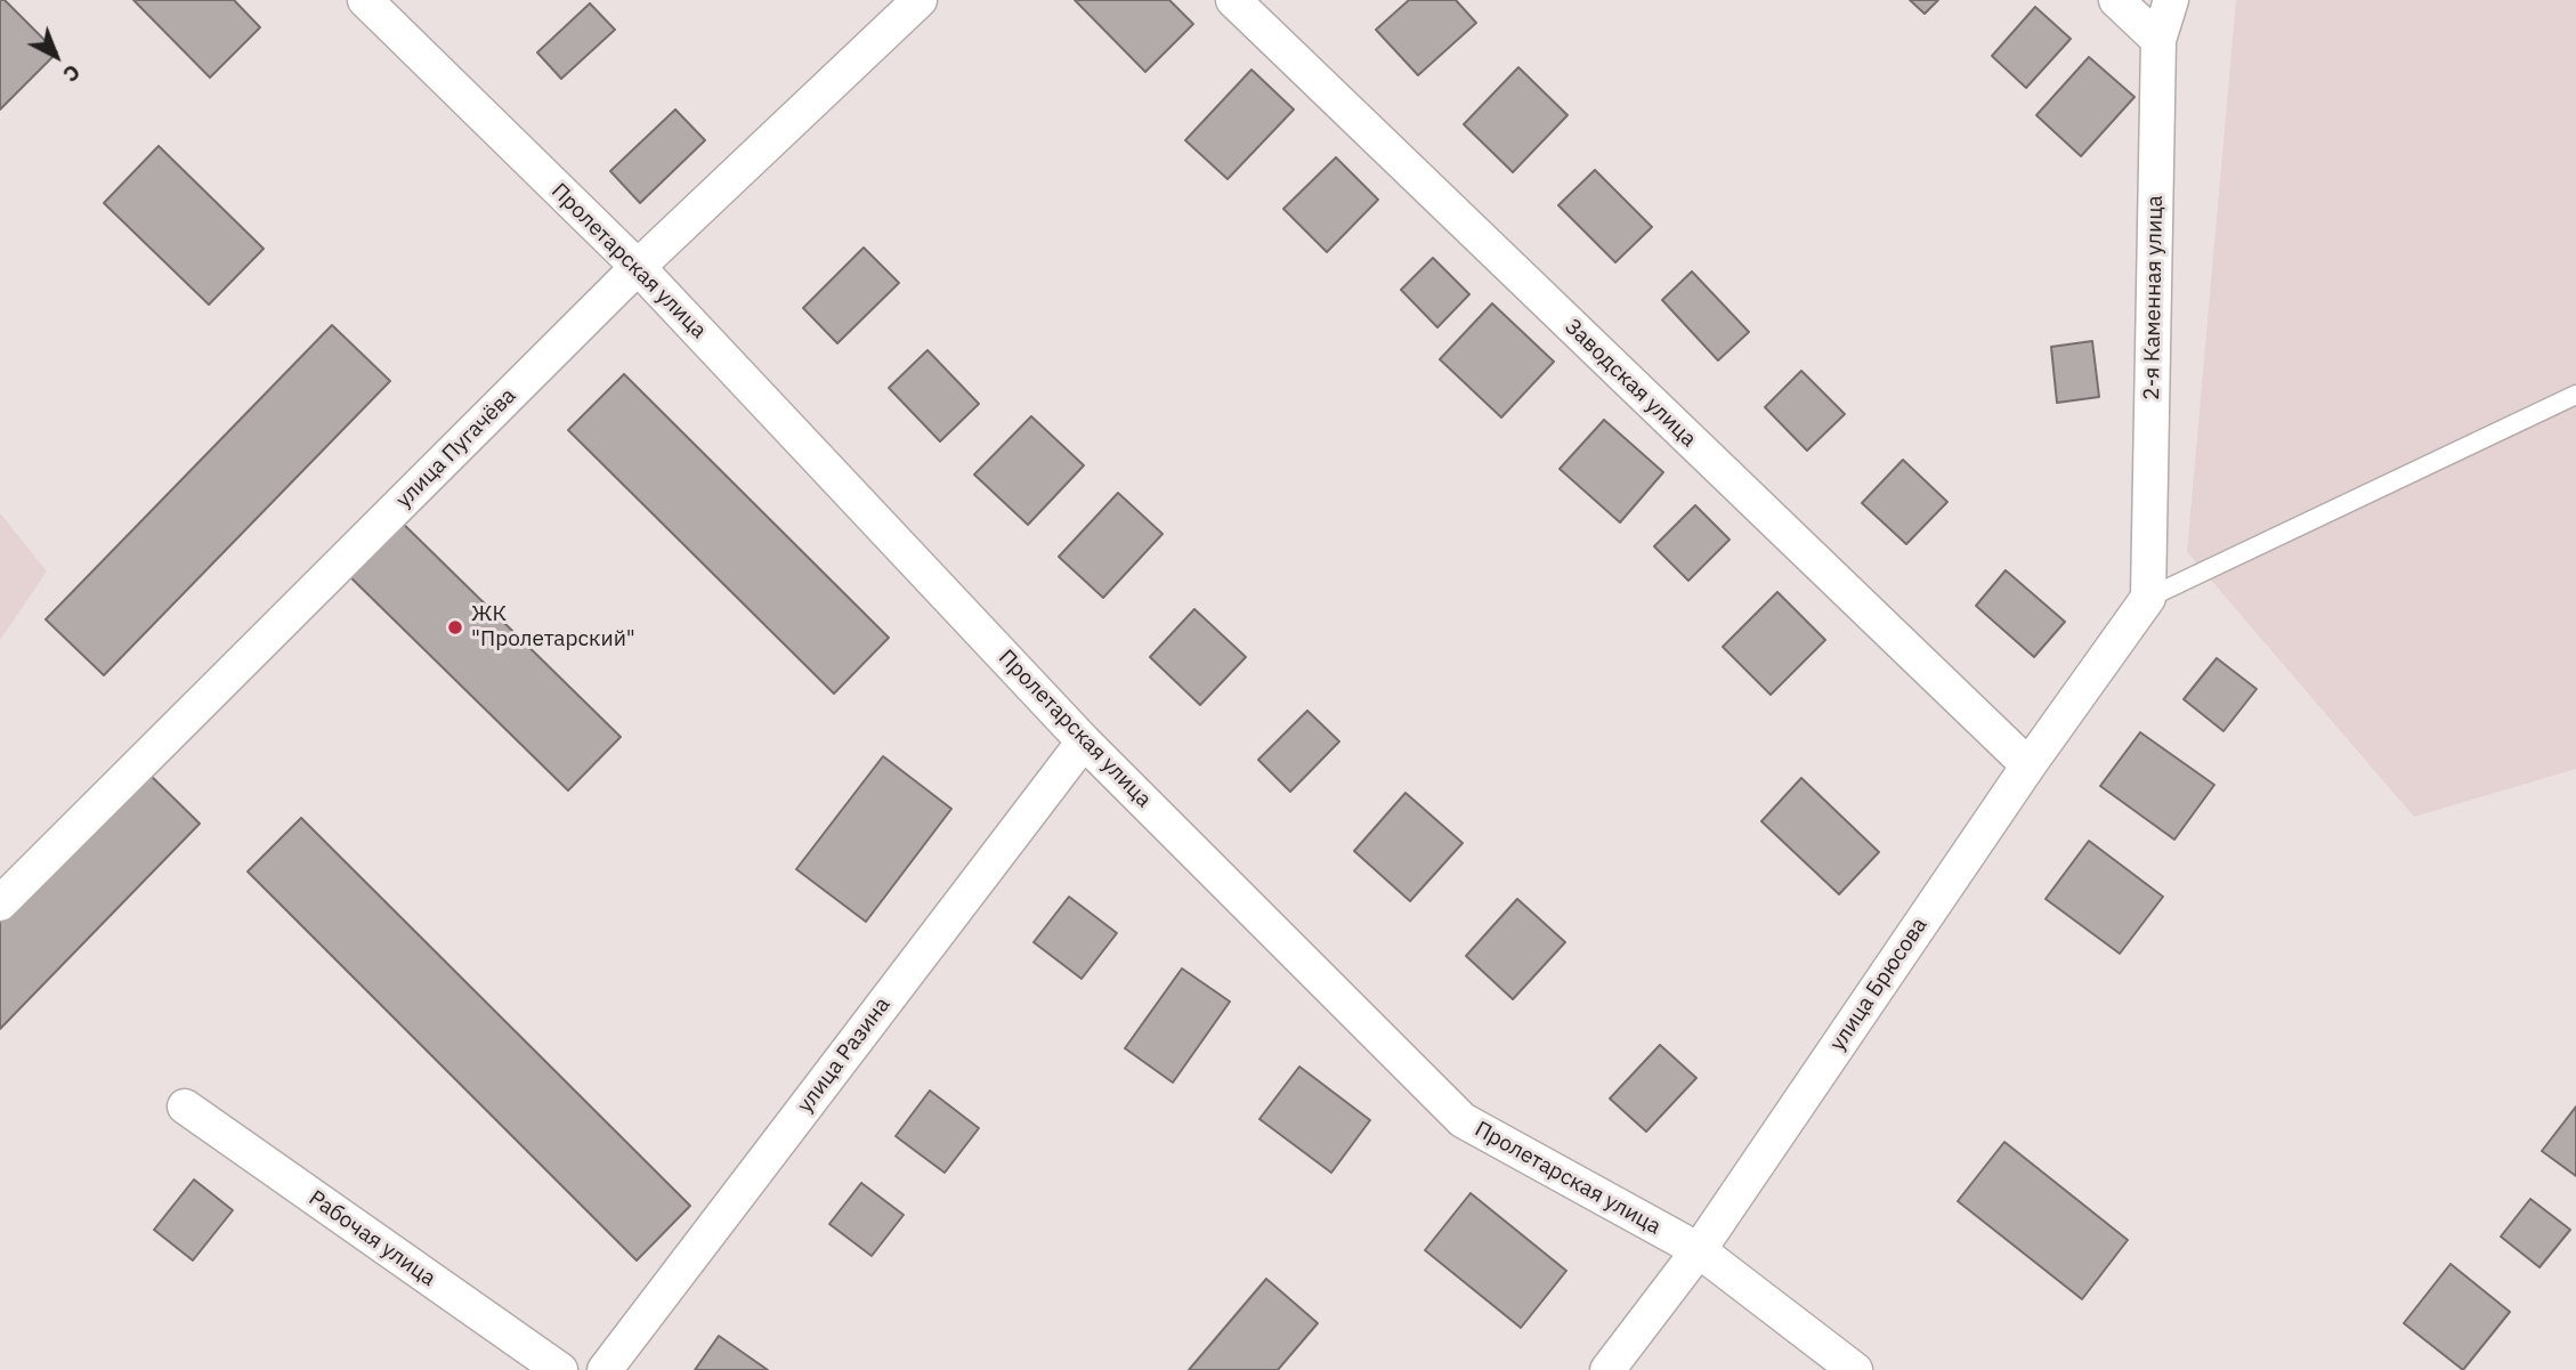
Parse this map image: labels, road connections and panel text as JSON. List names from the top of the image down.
{
  "streets": {
    "street": [
      "Пролетарская улица",
      "2-я Каменная улица",
      "Заводская улица",
      "улица Пугачёва",
      "улица Брюсова",
      "улица Разина",
      "Рабочая улица"
    ]
  },
  "crossings": [
    ["Пролетарская улица", "улица Пугачёва"],
    ["Пролетарская улица", "улица Брюсова"],
    ["Пролетарская улица", "улица Разина"],
    ["2-я Каменная улица", "улица Брюсова"],
    ["Заводская улица", "улица Брюсова"]
  ],
  "places": ["ЖК \"Пролетарский\""],
  "north": "bottom right"
}
